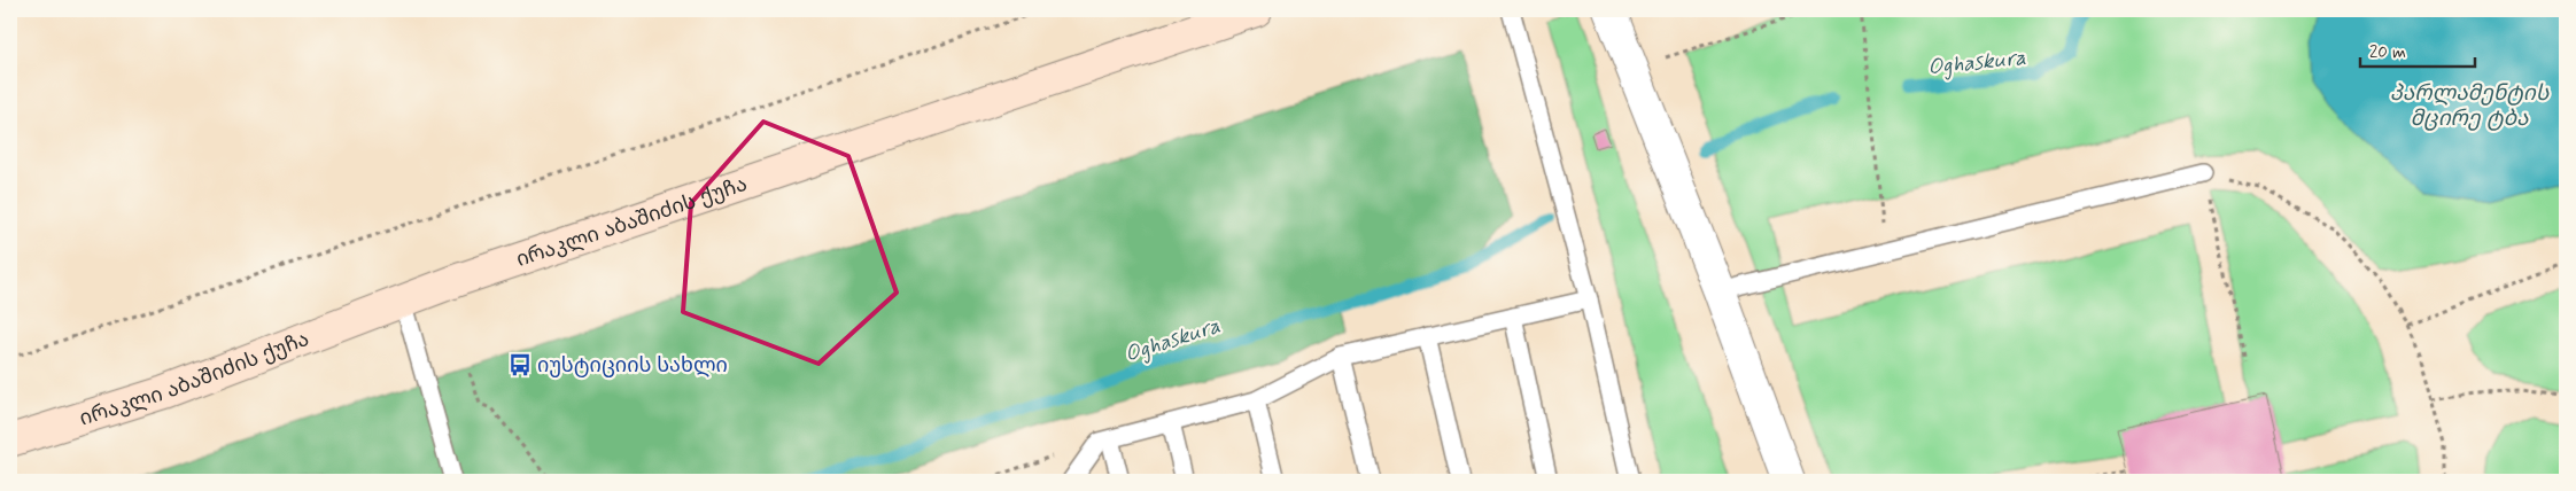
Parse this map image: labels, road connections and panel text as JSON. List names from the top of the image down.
{
  "streets": {
    "main road": ["ირაკლი აბაშიძის ქუჩა"]
  },
  "water": ["Oghaskura", "პარლამენტის მცირე ტბა"],
  "places": {
    "bus stop": ["იუსტიციის სახლი"]
  },
  "scale_bar": "20 m"
}
